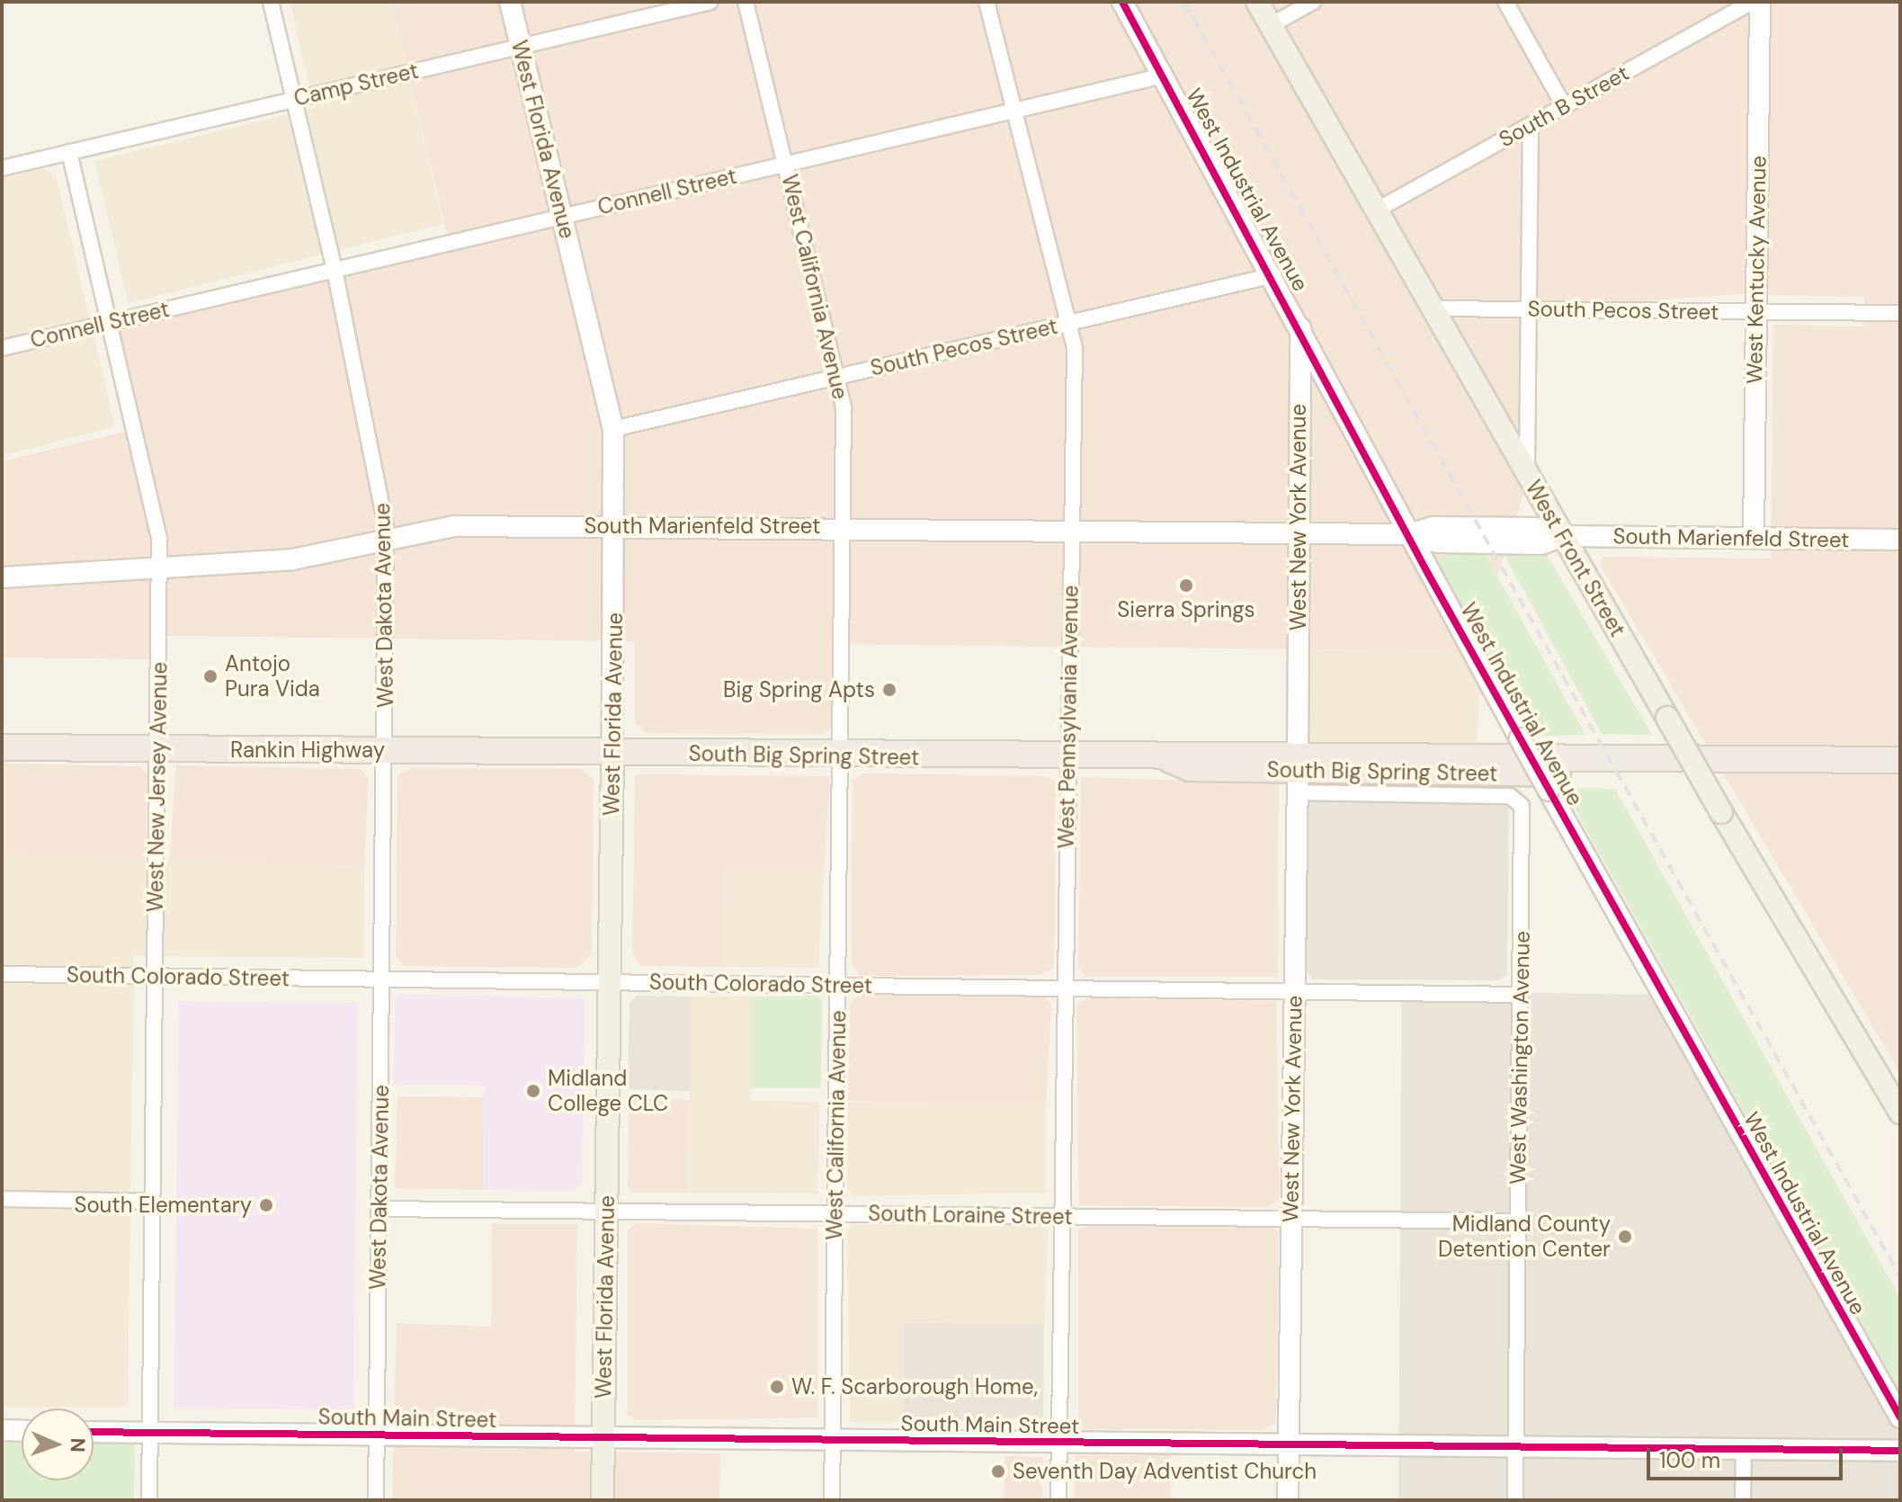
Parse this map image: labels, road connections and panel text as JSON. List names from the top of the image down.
{
  "streets": {
    "highway": ["Rankin Highway", "South Big Spring Street"],
    "main road": ["West Florida Avenue", "West Front Street"],
    "street": [
      "Camp Street",
      "South B Street",
      "West Industrial Avenue",
      "Connell Street",
      "West Kentucky Avenue",
      "West California Avenue",
      "South Pecos Street",
      "West New York Avenue",
      "South Marienfeld Street",
      "West Dakota Avenue",
      "West Pennsylvania Avenue",
      "West New Jersey Avenue",
      "South Colorado Street",
      "West Washington Avenue",
      "South Loraine Street",
      "South Main Street"
    ]
  },
  "crossings": [
    ["Camp Street", "West Florida Avenue"],
    ["Camp Street", "West Dakota Avenue"],
    ["Camp Street", "West New Jersey Avenue"],
    ["South B Street", "West Front Street"],
    ["West Florida Avenue", "Connell Street"],
    ["West Florida Avenue", "South Pecos Street"],
    ["West Florida Avenue", "South Marienfeld Street"],
    ["West Florida Avenue", "Rankin Highway"],
    ["West Florida Avenue", "South Big Spring Street"],
    ["West Florida Avenue", "South Colorado Street"],
    ["West Florida Avenue", "South Loraine Street"],
    ["West Florida Avenue", "South Main Street"],
    ["West Industrial Avenue", "Connell Street"],
    ["West Industrial Avenue", "South Pecos Street"],
    ["West Industrial Avenue", "West New York Avenue"],
    ["West Industrial Avenue", "South Marienfeld Street"],
    ["Connell Street", "West California Avenue"],
    ["Connell Street", "West Dakota Avenue"],
    ["Connell Street", "West Pennsylvania Avenue"],
    ["Connell Street", "West New Jersey Avenue"],
    ["West Kentucky Avenue", "South Pecos Street"],
    ["West Kentucky Avenue", "South Marienfeld Street"],
    ["West California Avenue", "South Pecos Street"],
    ["West California Avenue", "South Marienfeld Street"],
    ["West California Avenue", "South Big Spring Street"],
    ["West California Avenue", "South Colorado Street"],
    ["West California Avenue", "South Loraine Street"],
    ["West California Avenue", "South Main Street"],
    ["South Pecos Street", "West Front Street"],
    ["South Pecos Street", "West Pennsylvania Avenue"],
    ["West New York Avenue", "South Marienfeld Street"],
    ["West New York Avenue", "South Big Spring Street"],
    ["West New York Avenue", "South Colorado Street"],
    ["West New York Avenue", "South Loraine Street"],
    ["West New York Avenue", "South Main Street"],
    ["South Marienfeld Street", "West Front Street"],
    ["South Marienfeld Street", "West Dakota Avenue"],
    ["South Marienfeld Street", "West Pennsylvania Avenue"],
    ["South Marienfeld Street", "West New Jersey Avenue"],
    ["West Dakota Avenue", "Rankin Highway"],
    ["West Dakota Avenue", "South Colorado Street"],
    ["West Dakota Avenue", "South Loraine Street"],
    ["West Dakota Avenue", "South Main Street"],
    ["West Pennsylvania Avenue", "South Big Spring Street"],
    ["West Pennsylvania Avenue", "South Colorado Street"],
    ["West Pennsylvania Avenue", "South Loraine Street"],
    ["West Pennsylvania Avenue", "South Main Street"],
    ["Rankin Highway", "South Big Spring Street"],
    ["Rankin Highway", "West New Jersey Avenue"],
    ["South Big Spring Street", "West Washington Avenue"],
    ["West New Jersey Avenue", "South Colorado Street"],
    ["West New Jersey Avenue", "South Main Street"],
    ["South Colorado Street", "West Washington Avenue"],
    ["West Washington Avenue", "South Loraine Street"],
    ["West Washington Avenue", "South Main Street"]
  ],
  "places": [
    "Sierra Springs",
    "Antojo Pura Vida",
    "Big Spring Apts",
    "Midland College CLC",
    "South Elementary",
    "Midland County Detention Center",
    "W. F. Scarborough Home,",
    "Seventh Day Adventist Church"
  ],
  "scale_bar": "100 m",
  "north": "right"
}
